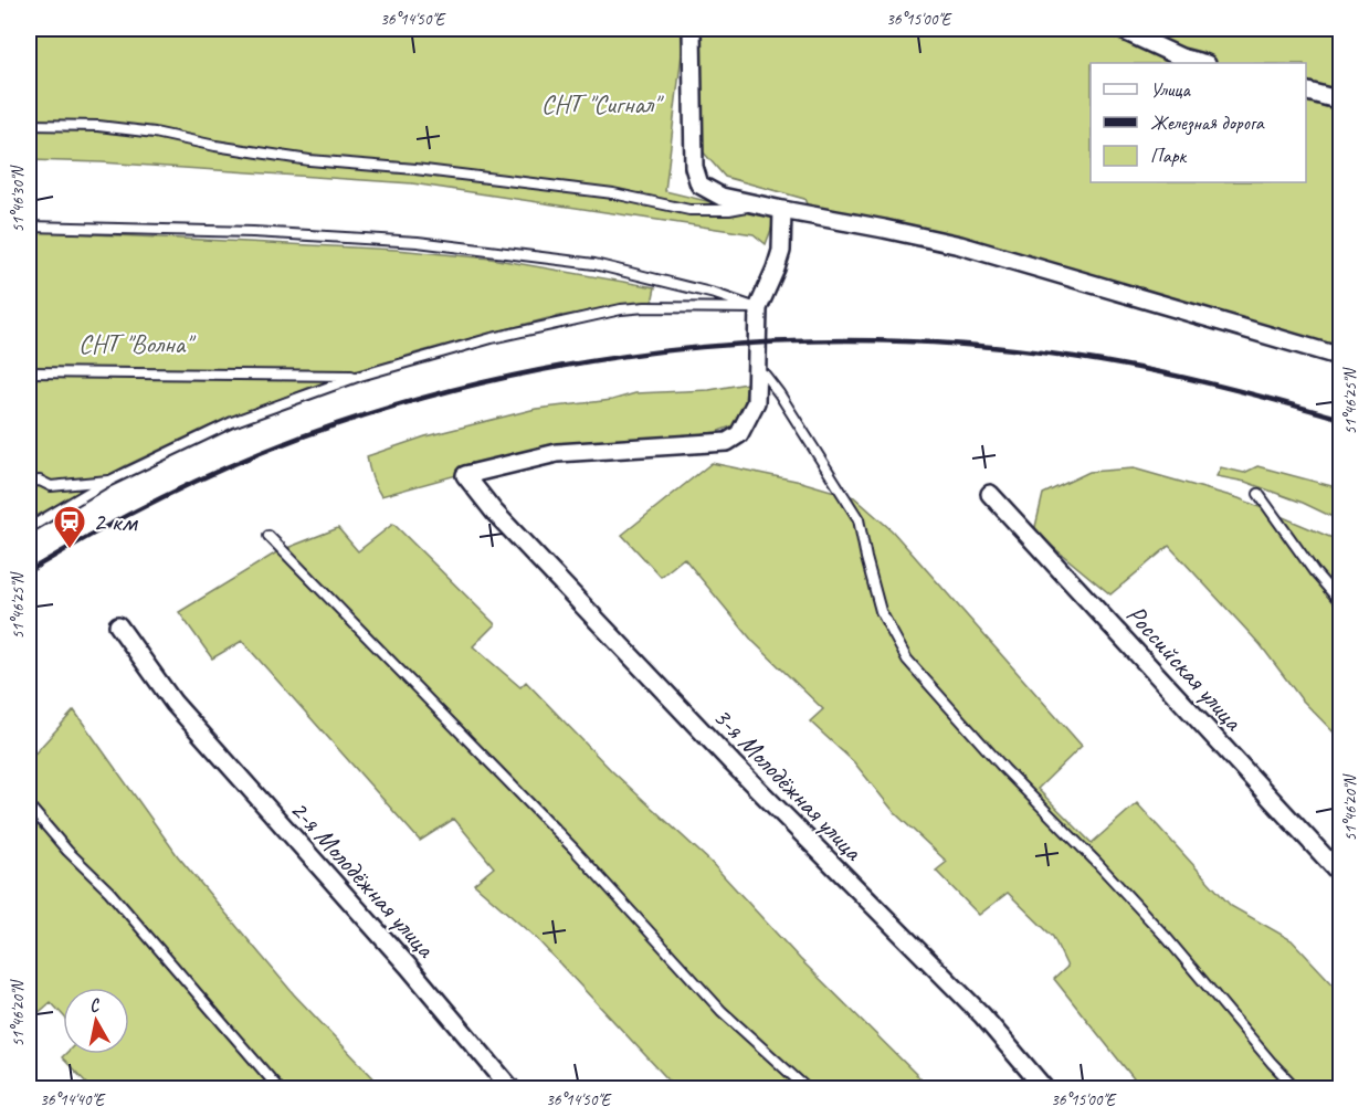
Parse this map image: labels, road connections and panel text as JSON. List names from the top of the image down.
{
  "streets": {
    "street": ["Российская улица", "3-я Молодёжная улица", "2-я Молодёжная улица"]
  },
  "parks": ["СНТ \"Сигнал\"", "СНТ \"Волна\""],
  "places": {
    "station": ["2 км"]
  },
  "legend": ["Улица", "Железная дорога", "Парк"],
  "north": "top",
  "coordinates": [
    "36°14'50\"E",
    "36°15'00\"E",
    "51°46'30\"N",
    "51°46'25\"N",
    "51°46'20\"N",
    "36°14'40\"E"
  ]
}
